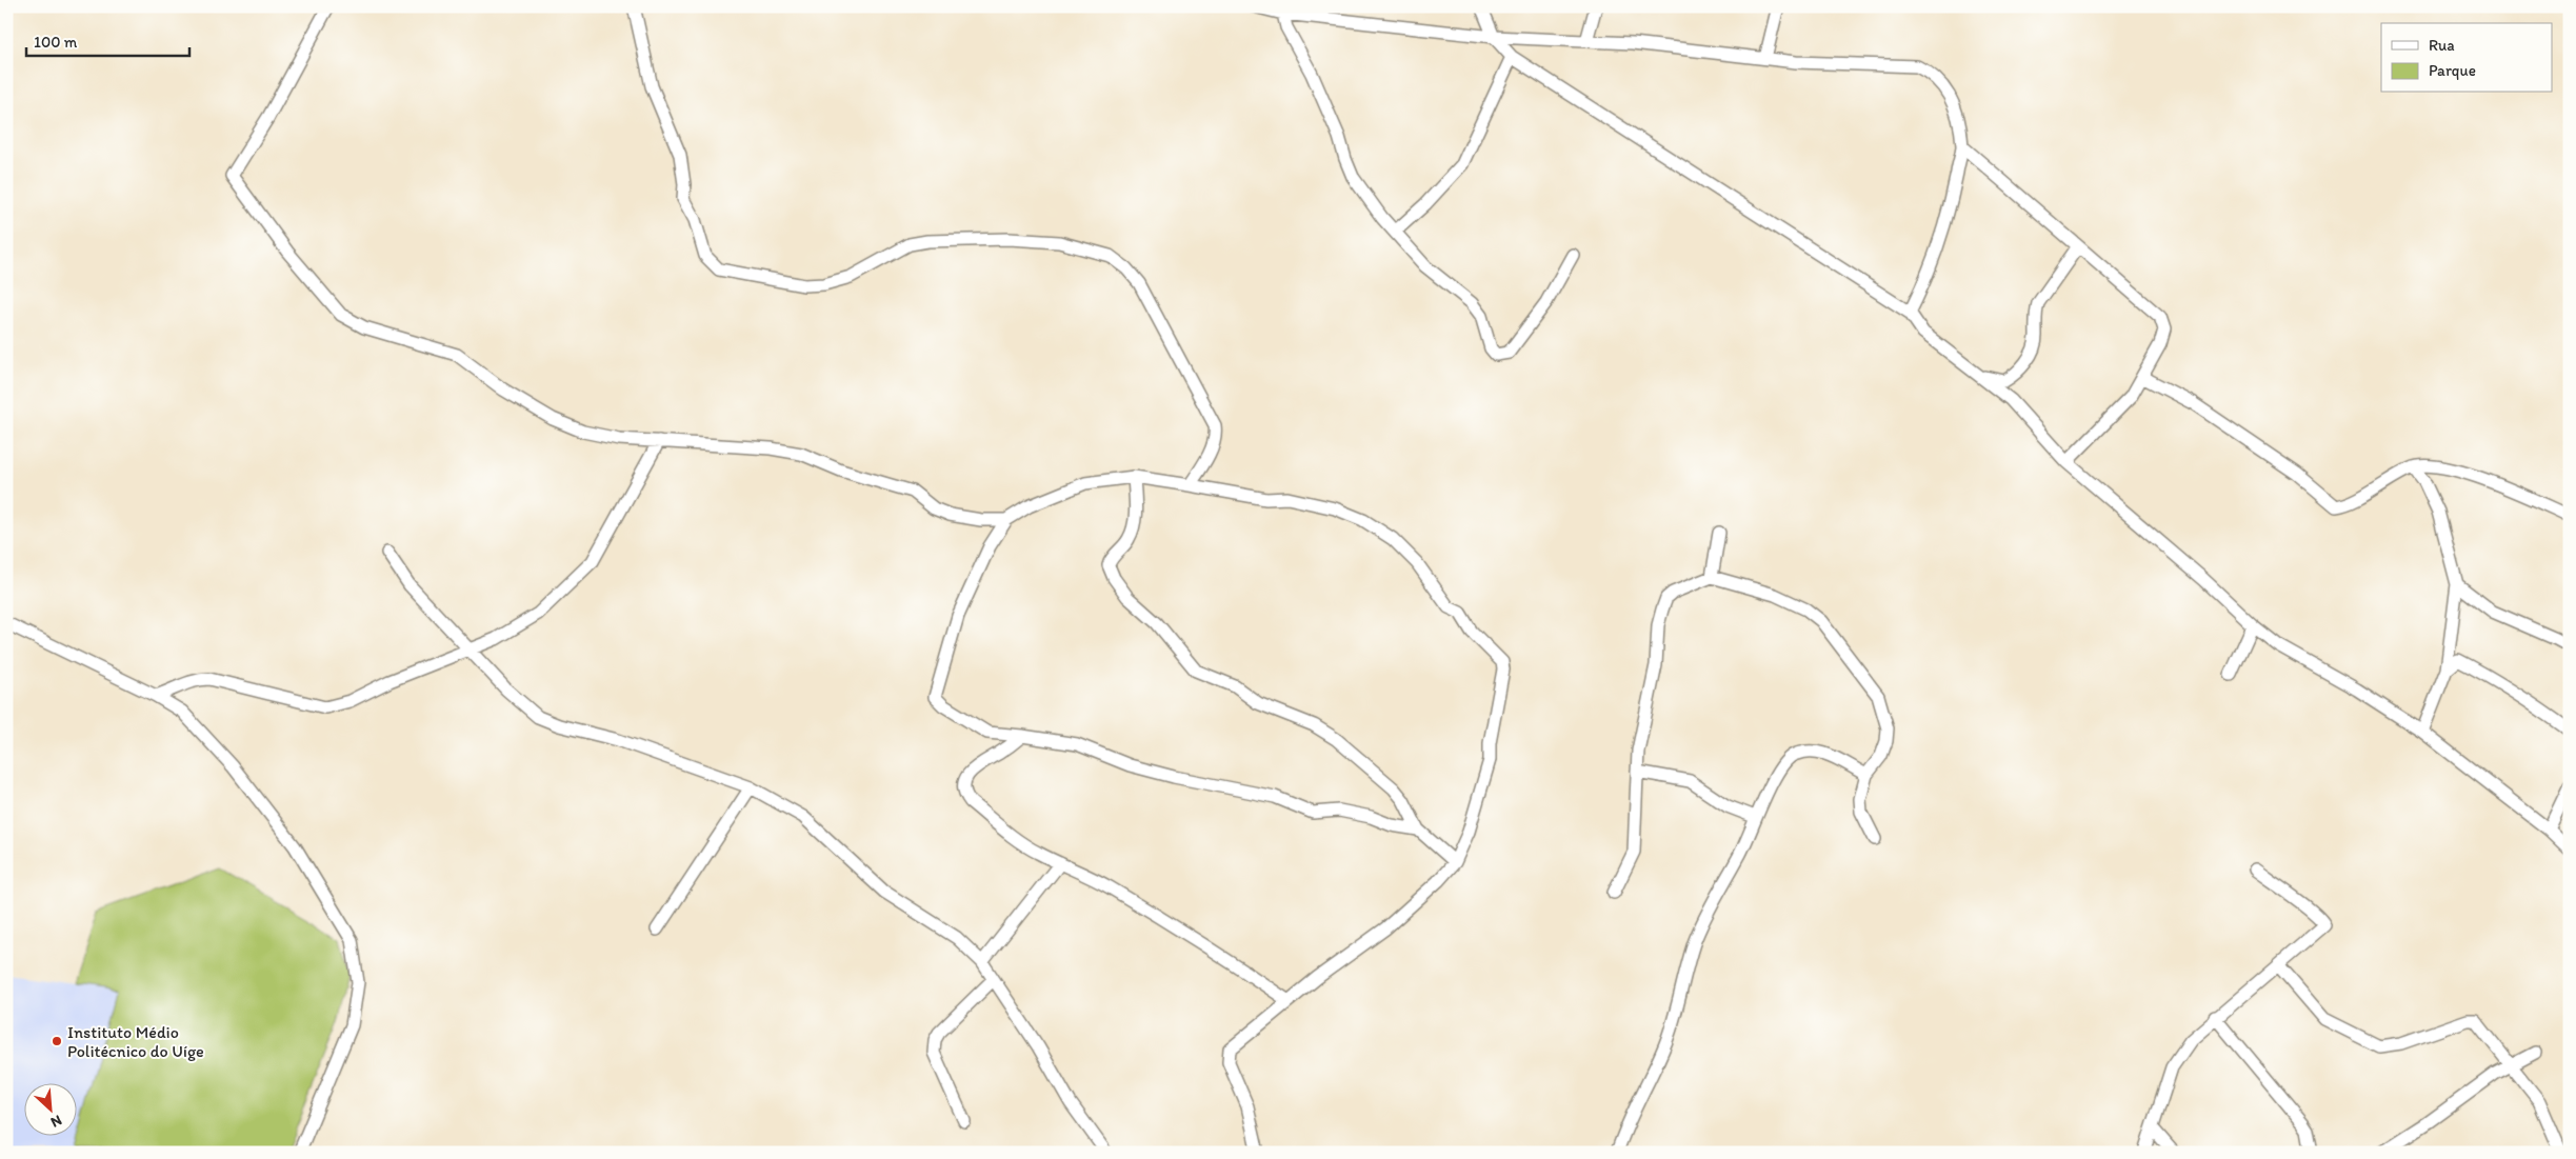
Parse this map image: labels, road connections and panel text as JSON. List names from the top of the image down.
{
  "places": ["Instituto Médio Politécnico do Uíge"],
  "legend": ["Rua", "Parque"],
  "scale_bar": "100 m",
  "north": "bottom right"
}
